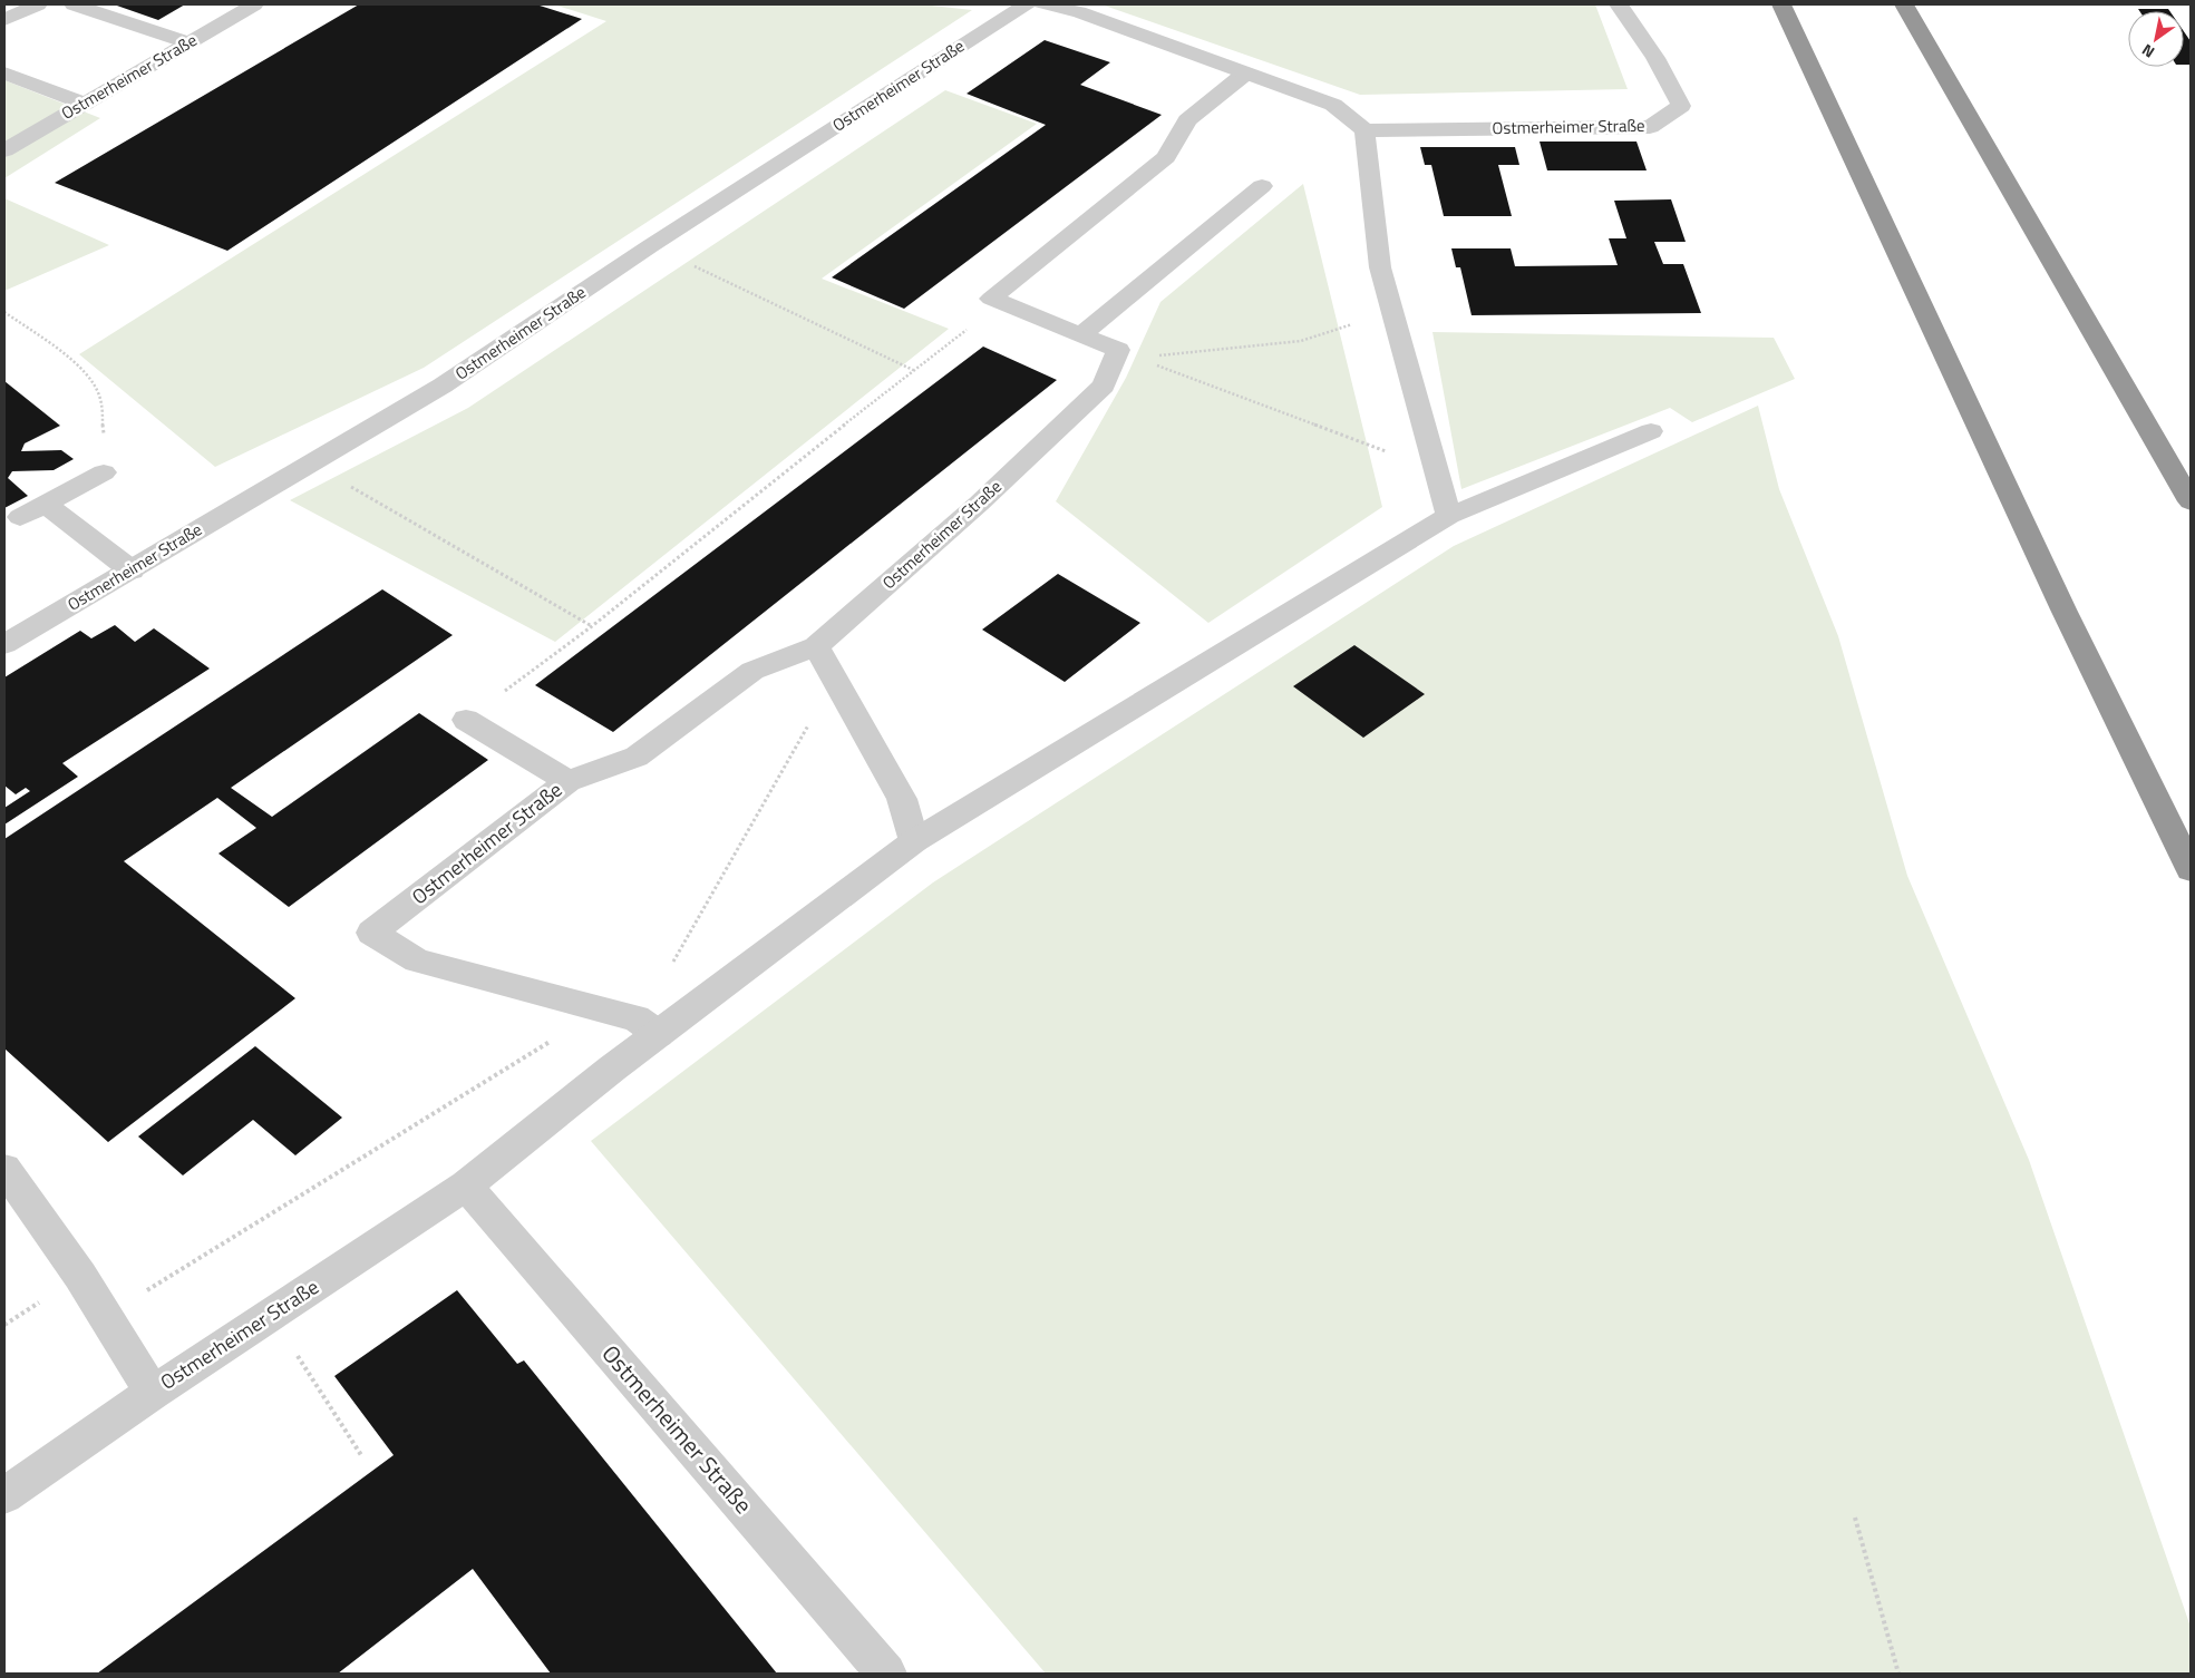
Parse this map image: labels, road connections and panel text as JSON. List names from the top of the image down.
{
  "streets": {
    "street": ["Ostmerheimer Straße"]
  },
  "north": "bottom left"
}
